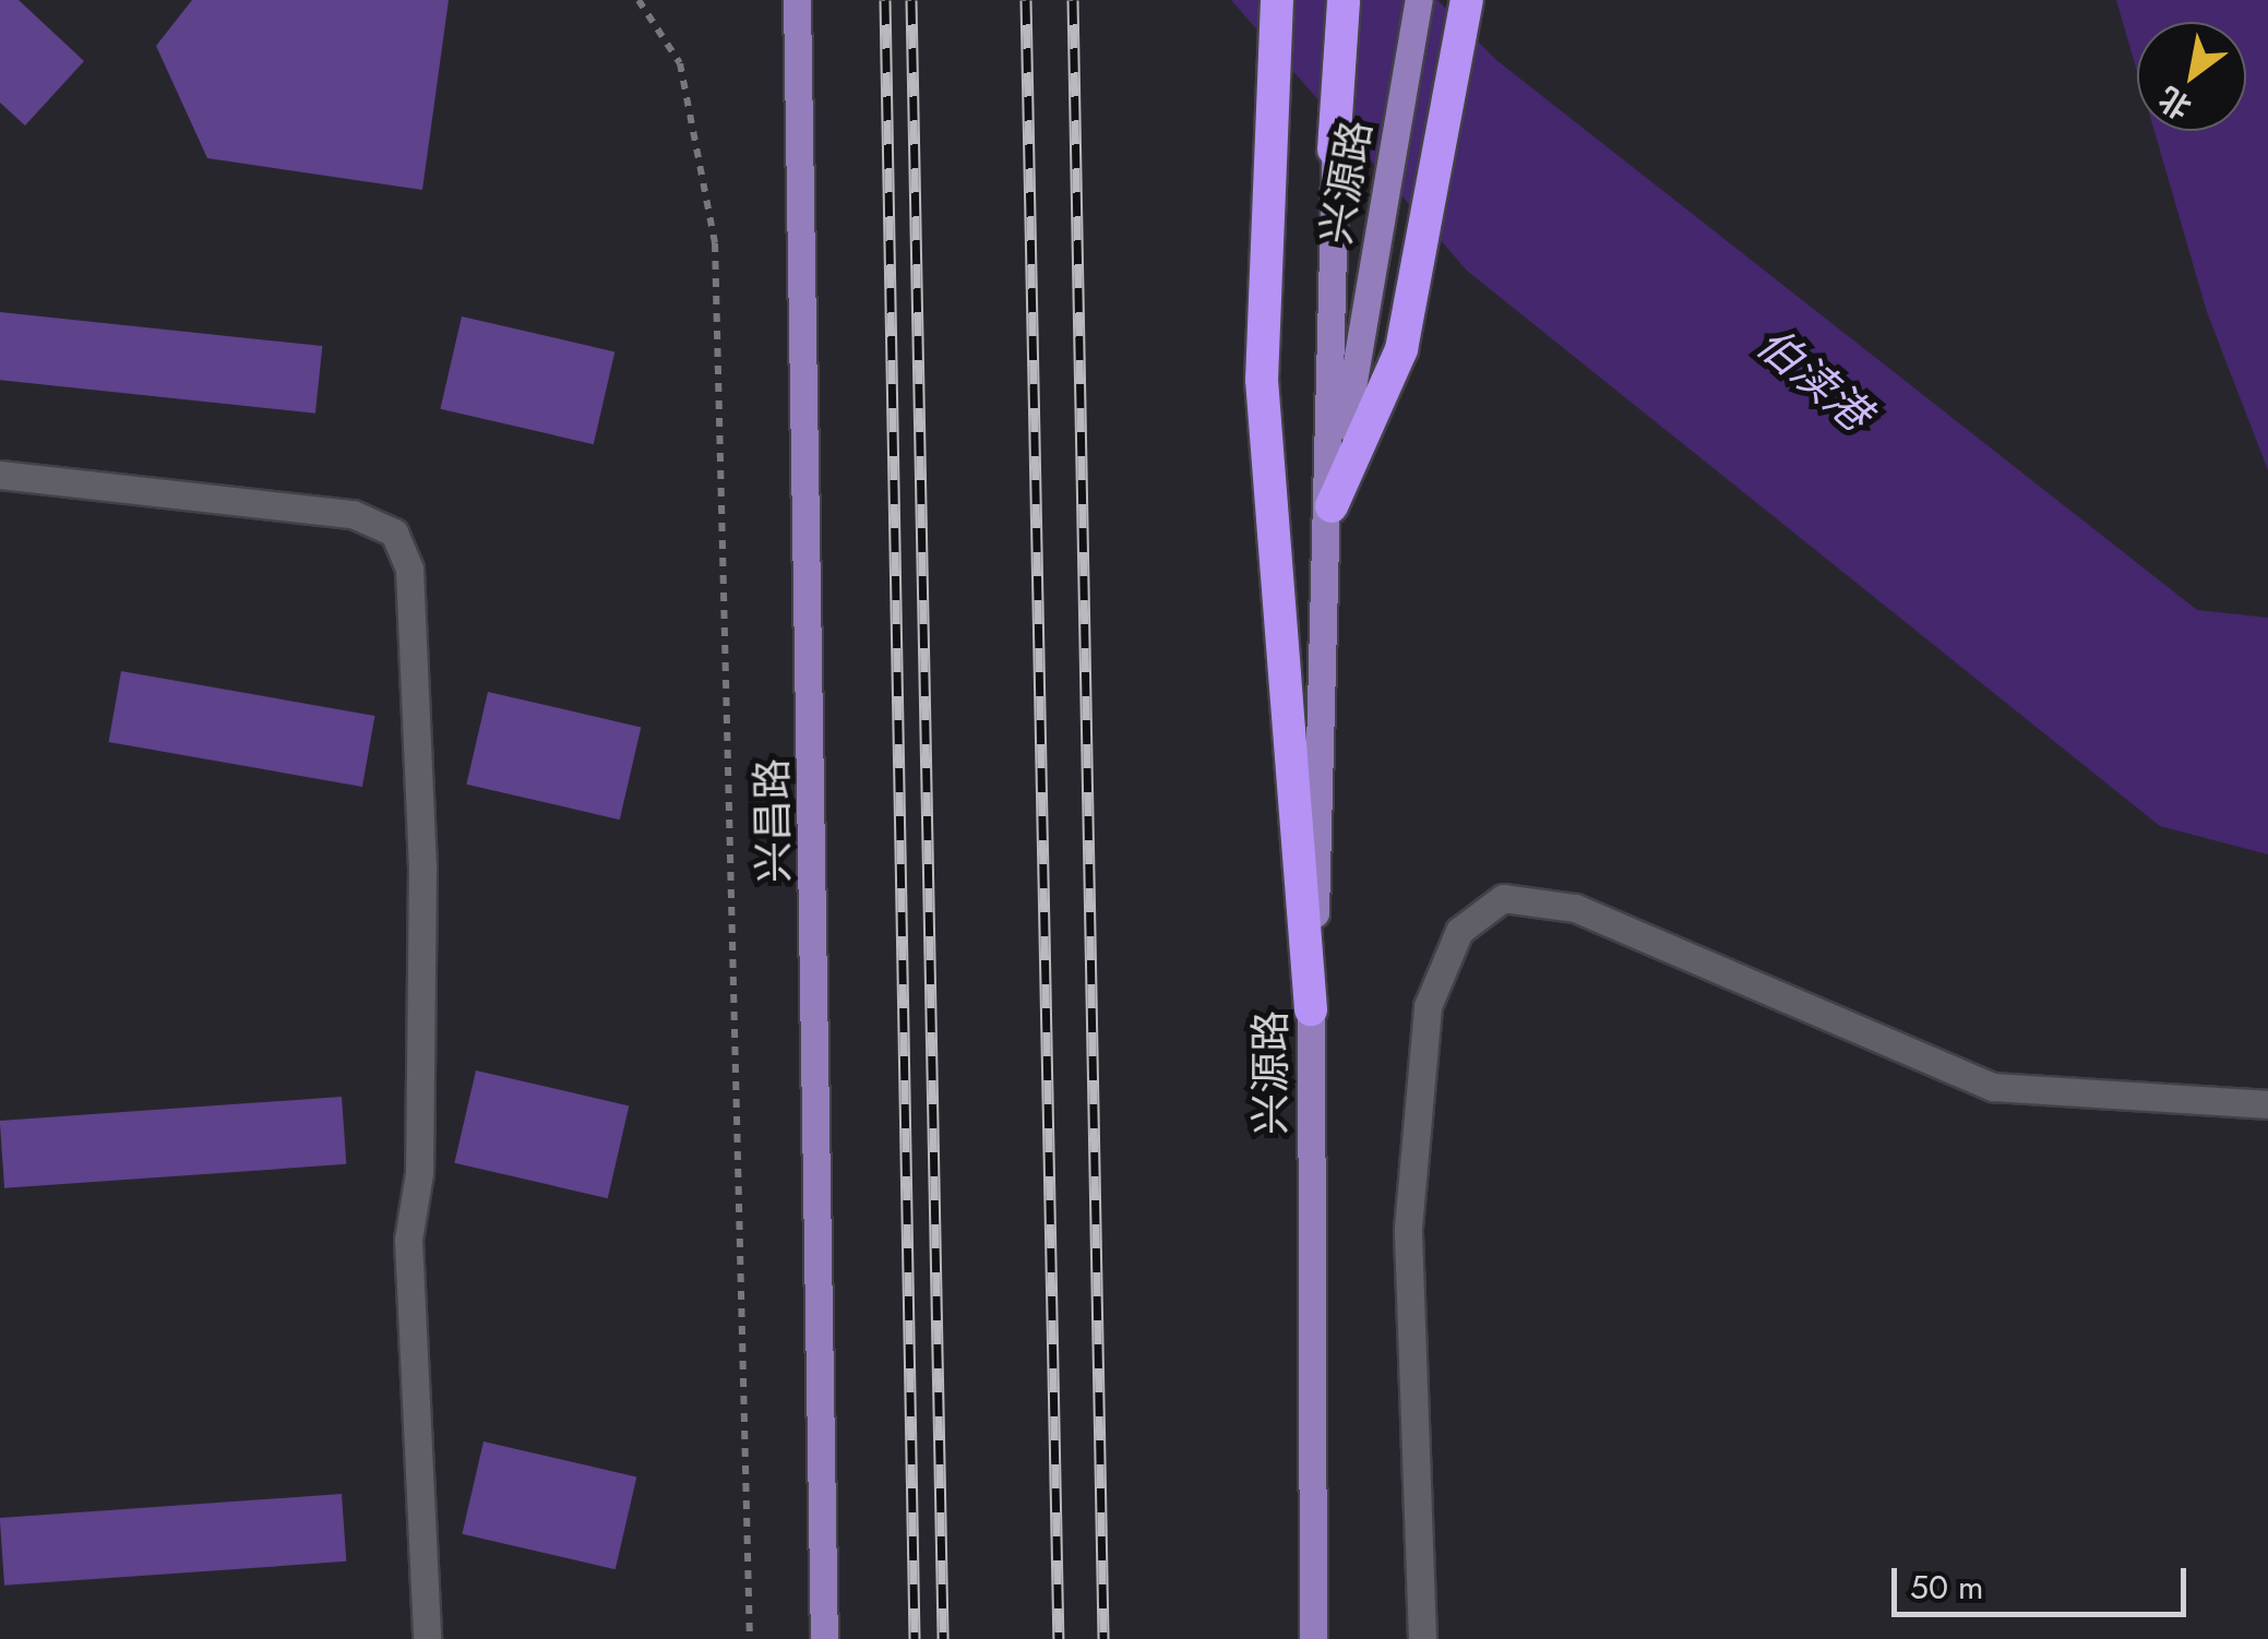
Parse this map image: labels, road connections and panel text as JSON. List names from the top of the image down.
{
  "streets": {
    "main road": ["兴源路", "兴昌路"]
  },
  "water": ["伯渎港"],
  "scale_bar": "50 m",
  "north": "bottom left"
}
